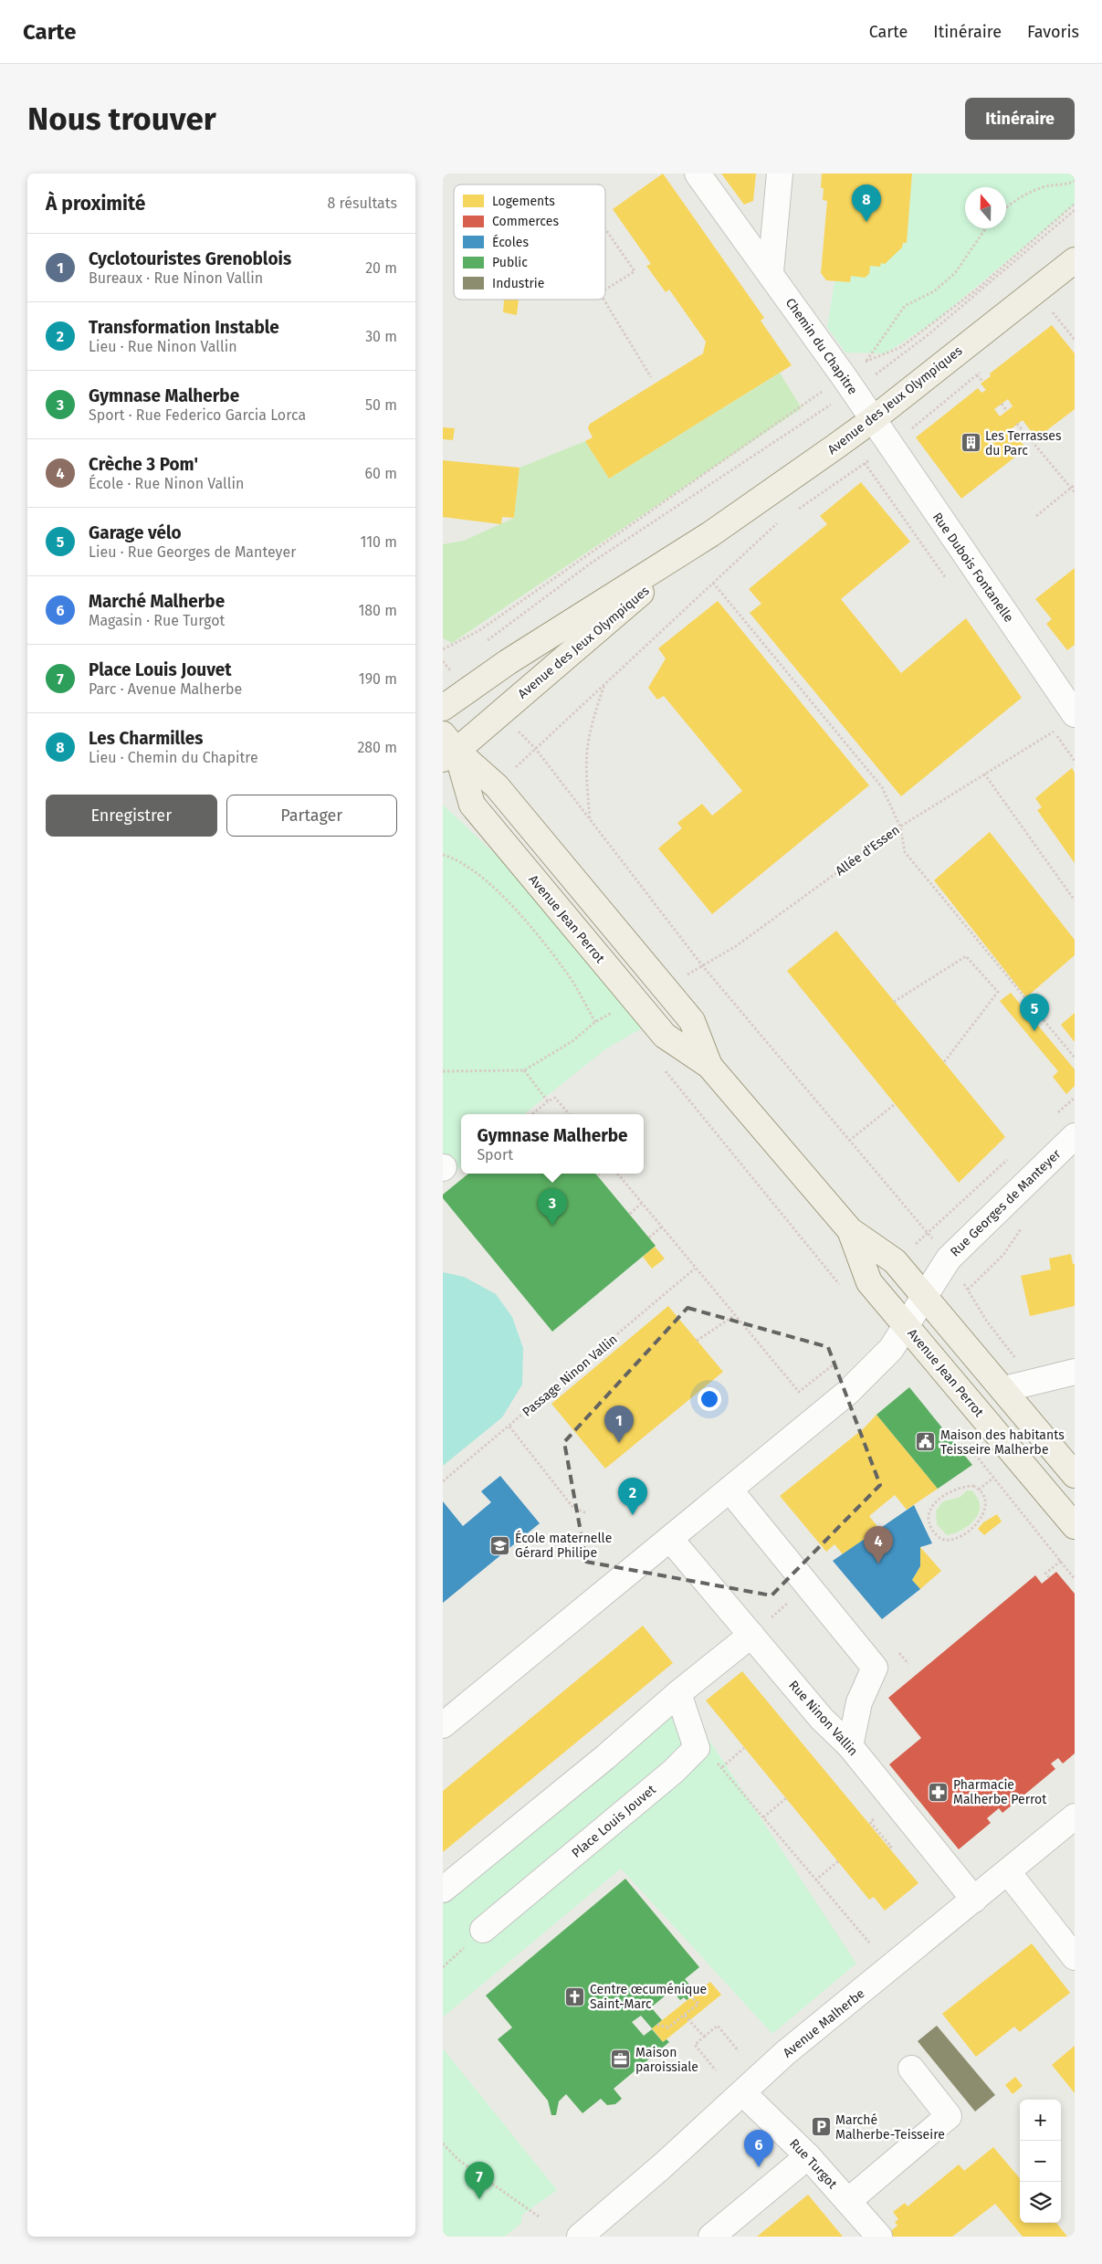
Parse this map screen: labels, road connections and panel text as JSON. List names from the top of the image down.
{
  "streets": {
    "main road": ["Avenue des Jeux Olympiques", "Avenue Jean Perrot"],
    "street": [
      "Chemin du Chapitre",
      "Rue Dubois Fontanelle",
      "Rue Georges de Manteyer",
      "Rue Ninon Vallin",
      "Place Louis Jouvet",
      "Avenue Malherbe",
      "Rue Turgot"
    ],
    "path": ["Allée d'Essen", "Passage Ninon Vallin"]
  },
  "crossings": [
    ["Chemin du Chapitre", "Avenue des Jeux Olympiques"],
    ["Chemin du Chapitre", "Rue Dubois Fontanelle"],
    ["Avenue des Jeux Olympiques", "Rue Dubois Fontanelle"],
    ["Avenue des Jeux Olympiques", "Avenue Jean Perrot"],
    ["Rue Dubois Fontanelle", "Allée d'Essen"],
    ["Allée d'Essen", "Avenue Jean Perrot"],
    ["Avenue Jean Perrot", "Rue Georges de Manteyer"],
    ["Rue Ninon Vallin", "Avenue Malherbe"],
    ["Avenue Malherbe", "Rue Turgot"]
  ],
  "places": {
    "building": ["Les Terrasses du Parc"],
    "public building": ["Maison des habitants Teisseire Malherbe"],
    "school or university": ["École maternelle Gérard Philipe"],
    "pharmacy": ["Pharmacie Malherbe Perrot"],
    "church": ["Centre œcuménique Saint-Marc"],
    "office": ["Maison paroissiale"],
    "parking": ["Marché Malherbe-Teisseire"]
  },
  "legend": [
    "Logements",
    "Commerces",
    "Écoles",
    "Public",
    "Industrie"
  ],
  "north": "top",
  "page": {
    "header": "Carte",
    "nav": ["Carte", "Itinéraire", "Favoris"],
    "buttons": [
      "Itinéraire",
      ["Enregistrer", "Partager"]
    ],
    "title": "Nous trouver",
    "heading": ["À proximité", "8 résultats"],
    "pins": [
      "8",
      "5",
      "3",
      "1",
      "2",
      "4",
      "6",
      "7"
    ],
    "list": [
      {
        "mark": "1",
        "name": "Cyclotouristes Grenoblois",
        "note": "Bureaux · Rue Ninon Vallin",
        "value": "20 m"
      },
      {
        "mark": "2",
        "name": "Transformation Instable",
        "note": "Lieu · Rue Ninon Vallin",
        "value": "30 m"
      },
      {
        "mark": "3",
        "name": "Gymnase Malherbe",
        "note": "Sport · Rue Federico Garcia Lorca",
        "value": "50 m"
      },
      {
        "mark": "4",
        "name": "Crèche 3 Pom'",
        "note": "École · Rue Ninon Vallin",
        "value": "60 m"
      },
      {
        "mark": "5",
        "name": "Garage vélo",
        "note": "Lieu · Rue Georges de Manteyer",
        "value": "110 m"
      },
      {
        "mark": "6",
        "name": "Marché Malherbe",
        "note": "Magasin · Rue Turgot",
        "value": "180 m"
      },
      {
        "mark": "7",
        "name": "Place Louis Jouvet",
        "note": "Parc · Avenue Malherbe",
        "value": "190 m"
      },
      {
        "mark": "8",
        "name": "Les Charmilles",
        "note": "Lieu · Chemin du Chapitre",
        "value": "280 m"
      }
    ],
    "popup": ["Gymnase Malherbe", "Sport"],
    "map_buttons": ["+", "−"]
  }
}
